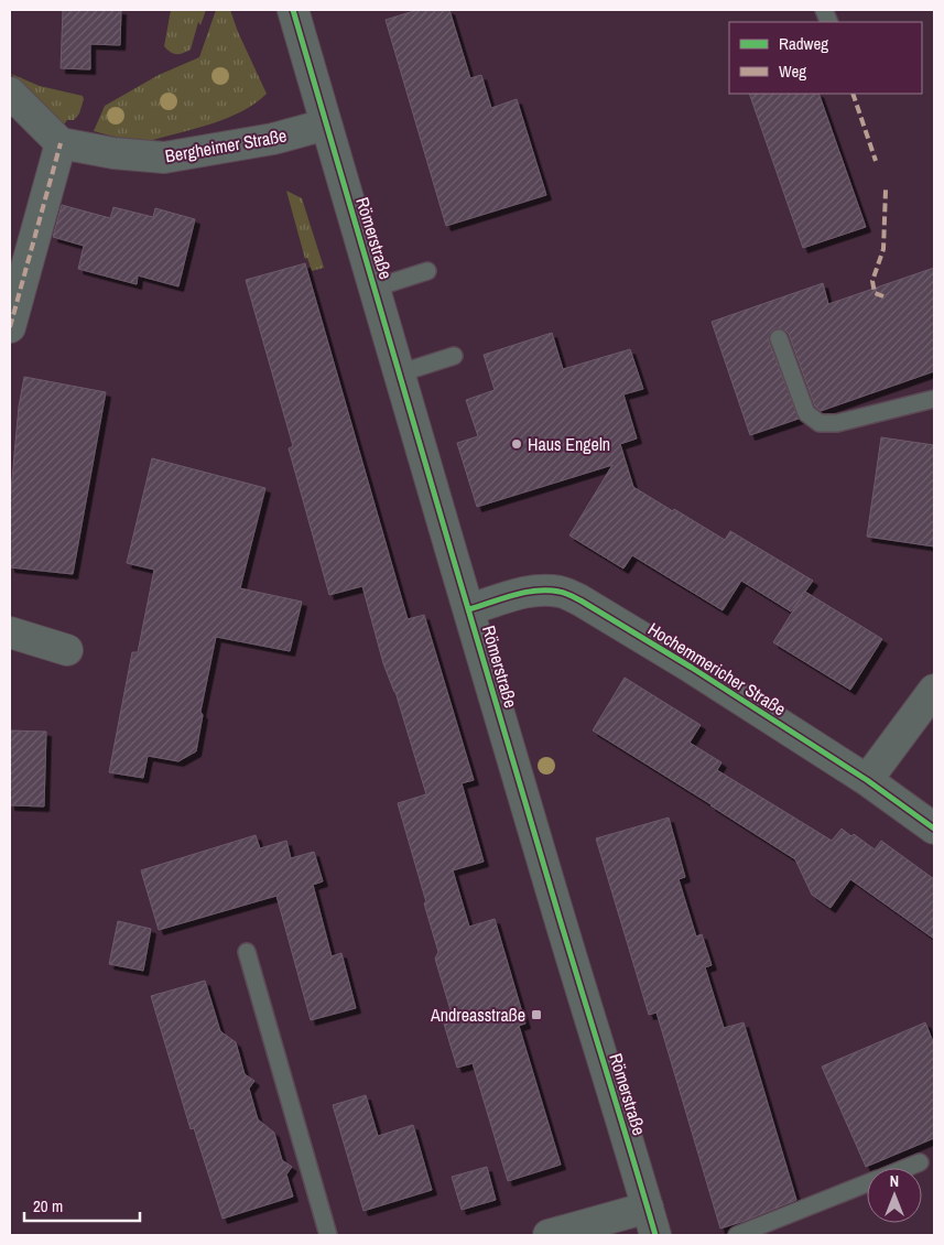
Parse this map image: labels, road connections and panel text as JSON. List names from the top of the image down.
{
  "streets": {
    "street": ["Bergheimer Straße", "Römerstraße", "Hochemmericher Straße"]
  },
  "crossings": [
    ["Bergheimer Straße", "Römerstraße"],
    ["Römerstraße", "Hochemmericher Straße"]
  ],
  "places": {
    "other": ["Haus Engeln"],
    "transit": ["Andreasstraße"]
  },
  "legend": ["Radweg", "Weg"],
  "scale_bar": "20 m",
  "north": "top"
}
